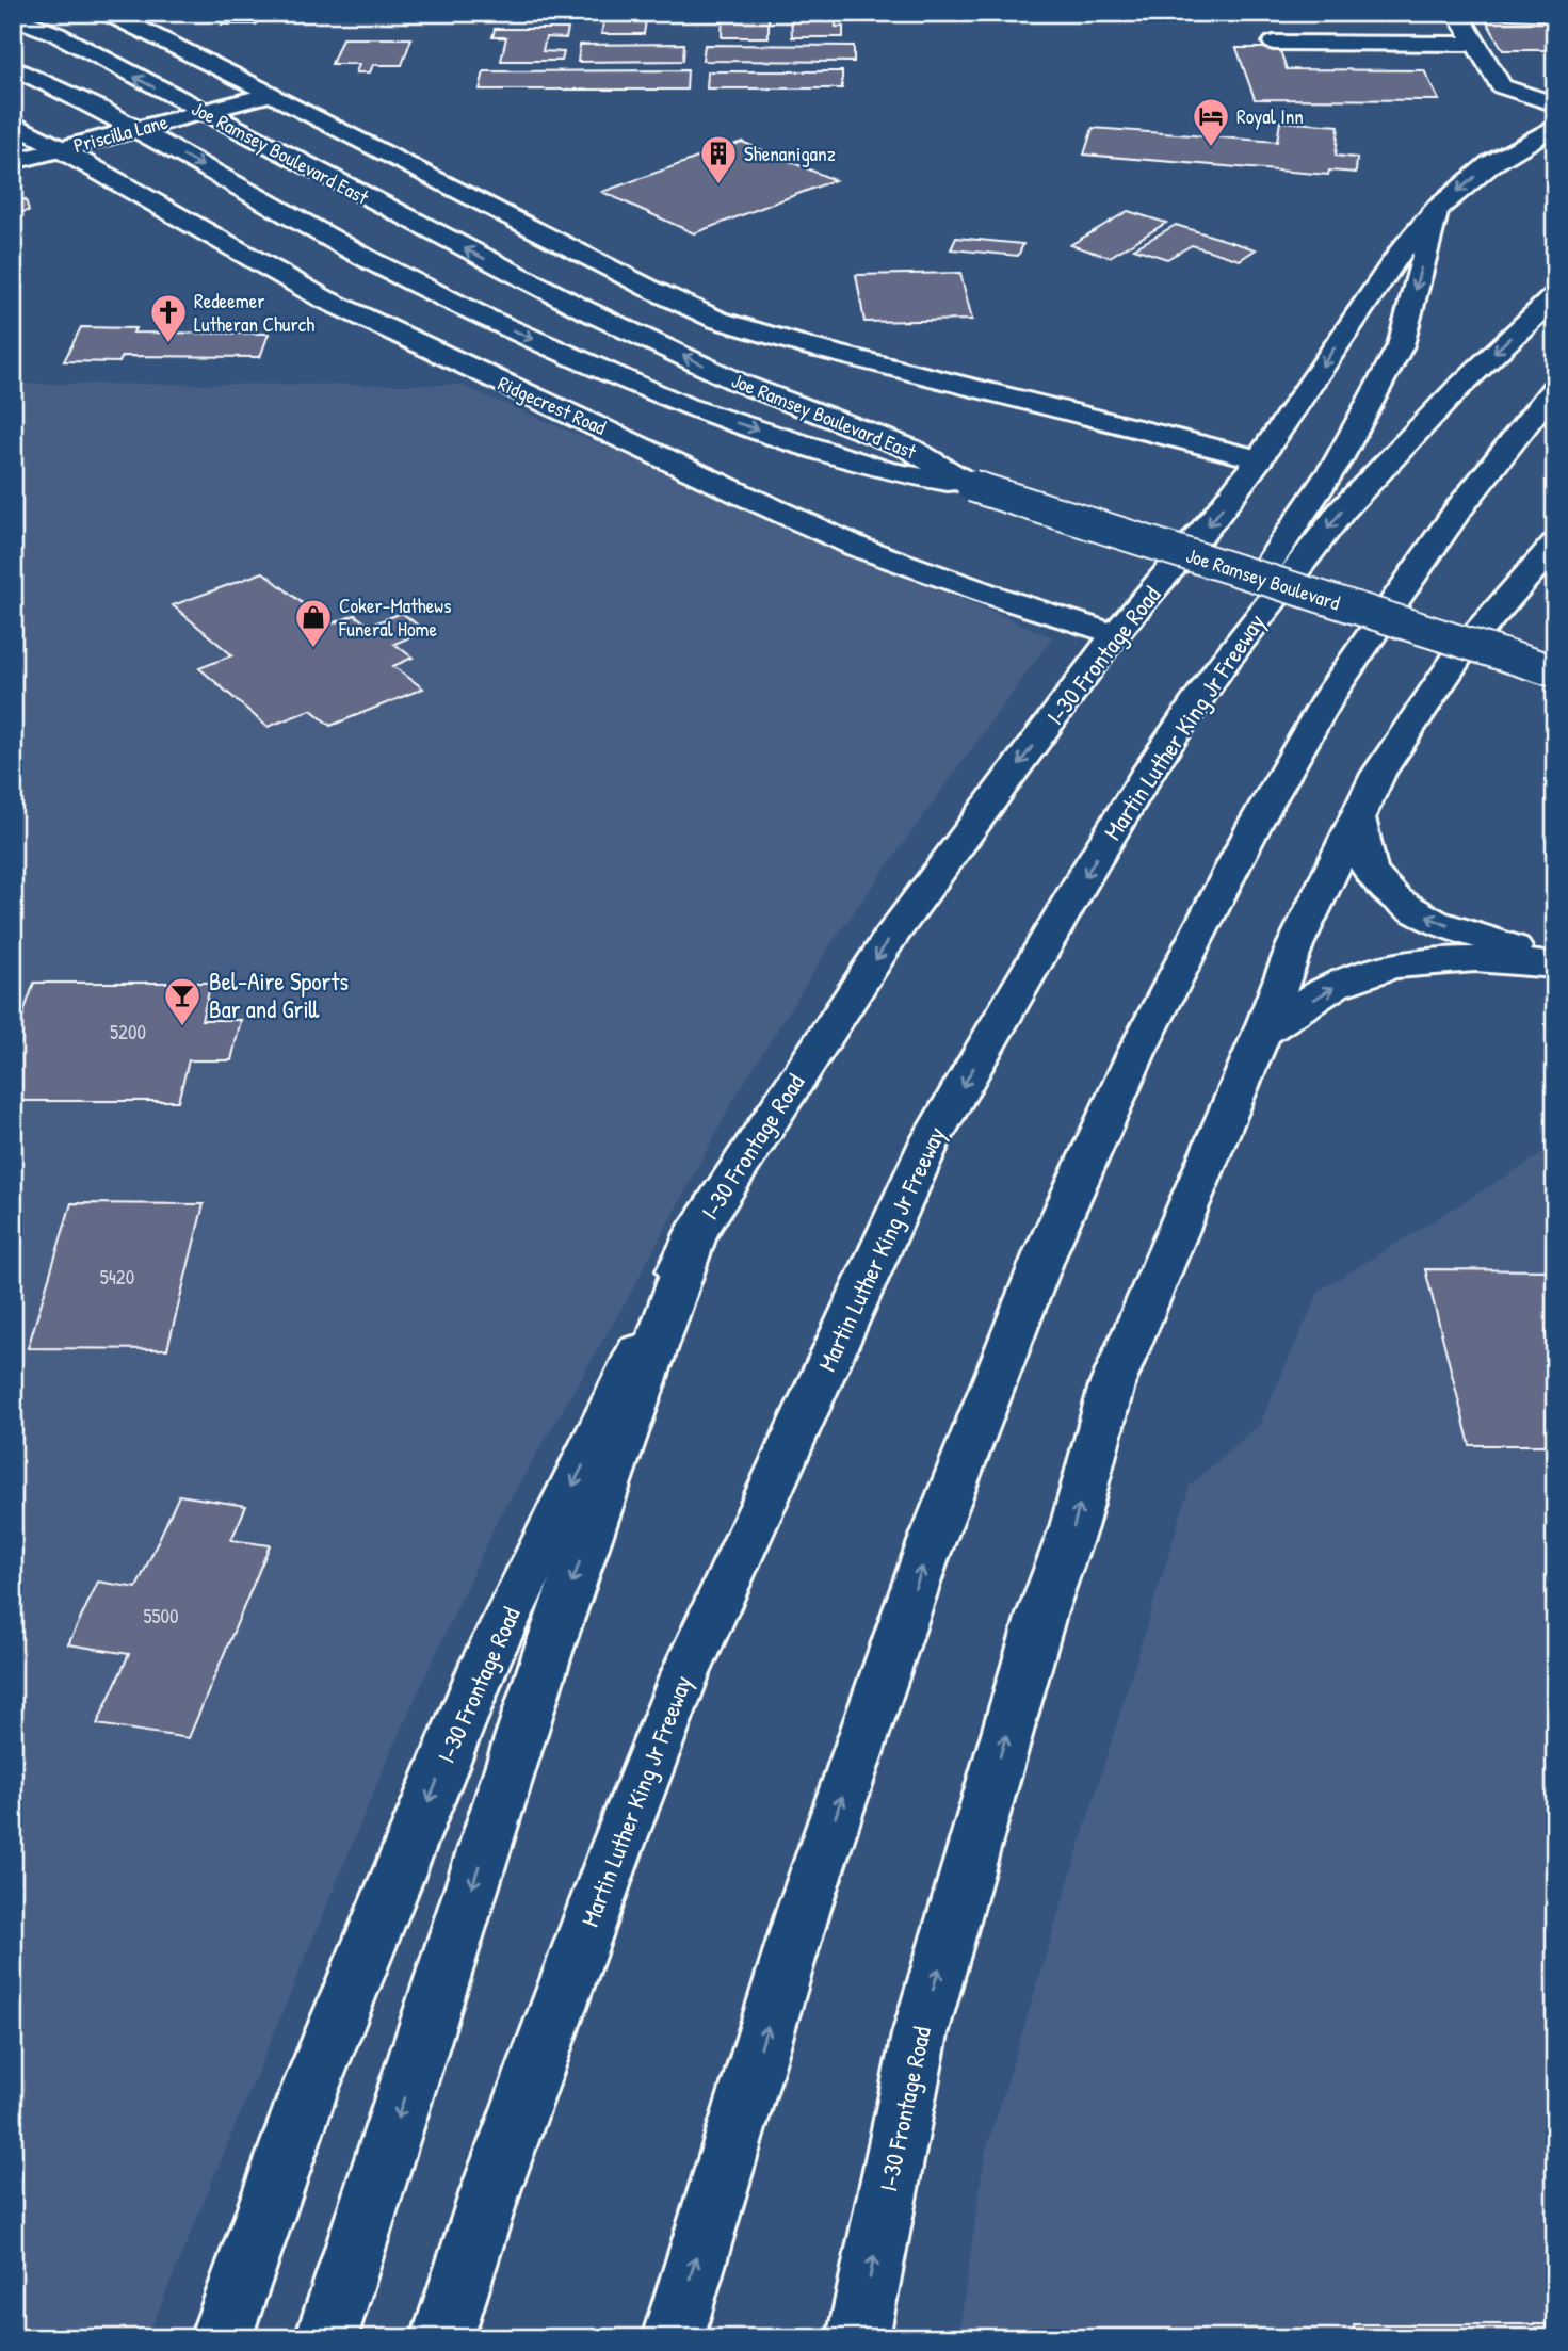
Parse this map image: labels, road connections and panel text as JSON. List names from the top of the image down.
{
  "streets": {
    "main road": [
      "Priscilla Lane",
      "Joe Ramsey Boulevard East",
      "Ridgecrest Road",
      "Joe Ramsey Boulevard",
      "I-30 Frontage Road",
      "Martin Luther King Jr Freeway"
    ]
  },
  "crossings": [
    ["Priscilla Lane", "Joe Ramsey Boulevard East"],
    ["Priscilla Lane", "Ridgecrest Road"],
    ["Joe Ramsey Boulevard East", "Joe Ramsey Boulevard"],
    ["Ridgecrest Road", "I-30 Frontage Road"]
  ],
  "places": {
    "hotel": ["Royal Inn"],
    "building": ["Shenaniganz"],
    "church": ["Redeemer Lutheran Church"],
    "shop": ["Coker-Mathews Funeral Home"],
    "bar": ["Bel-Aire Sports Bar and Grill"]
  },
  "house_numbers": ["5200", "5420", "5500"]
}
